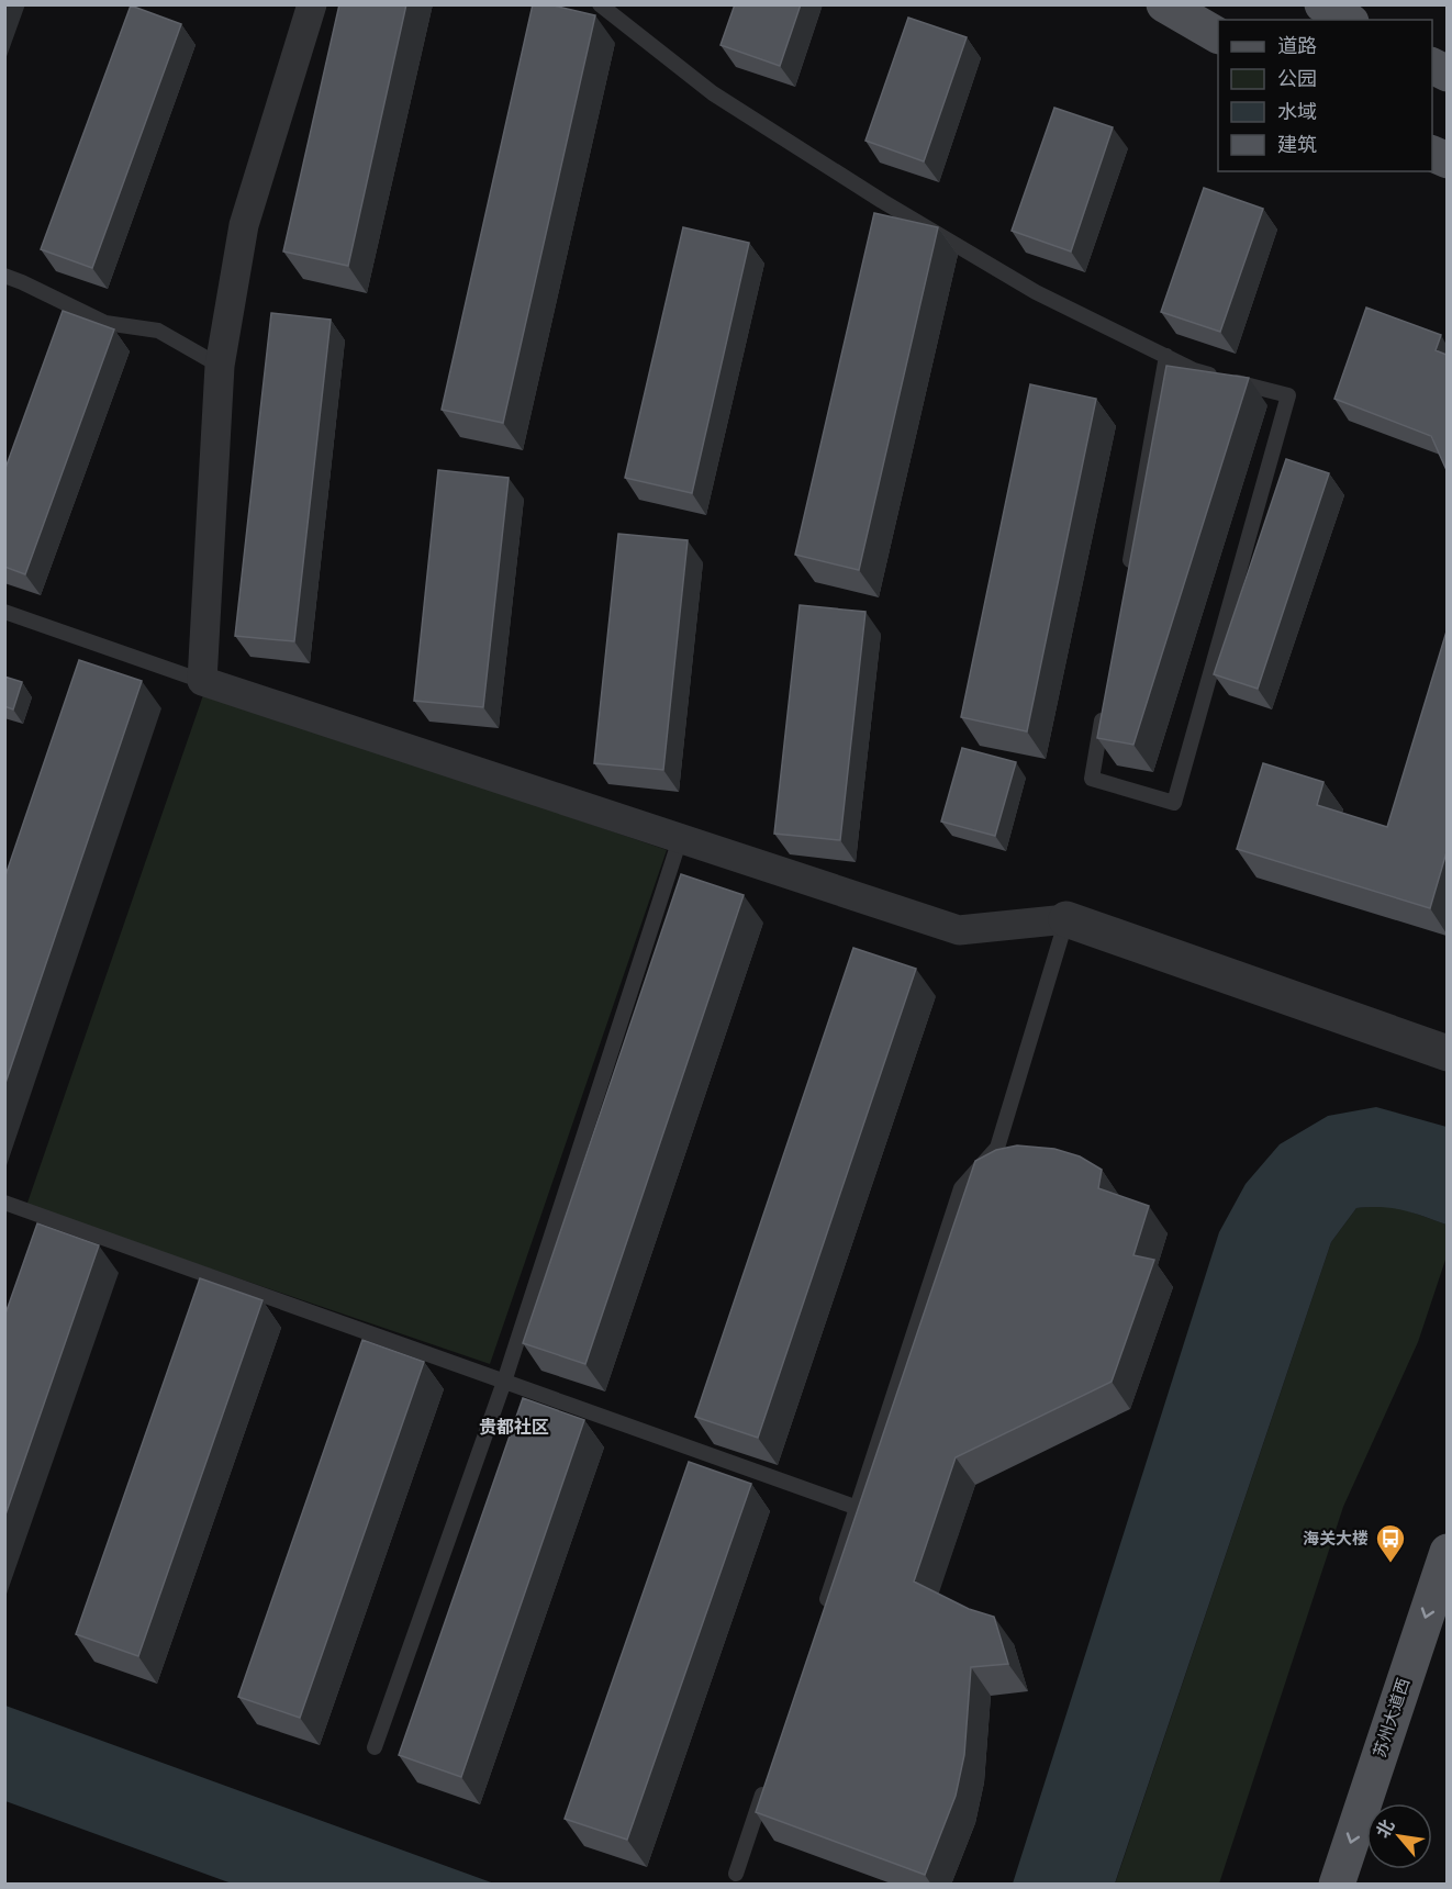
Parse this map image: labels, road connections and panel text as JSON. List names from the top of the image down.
{
  "streets": {
    "main road": ["苏州大道西"]
  },
  "one_way": ["苏州大道西"],
  "districts": ["贵都社区"],
  "places": {
    "bus stop": ["海关大楼"]
  },
  "legend": [
    "道路",
    "公园",
    "水域",
    "建筑"
  ],
  "north": "top left"
}
